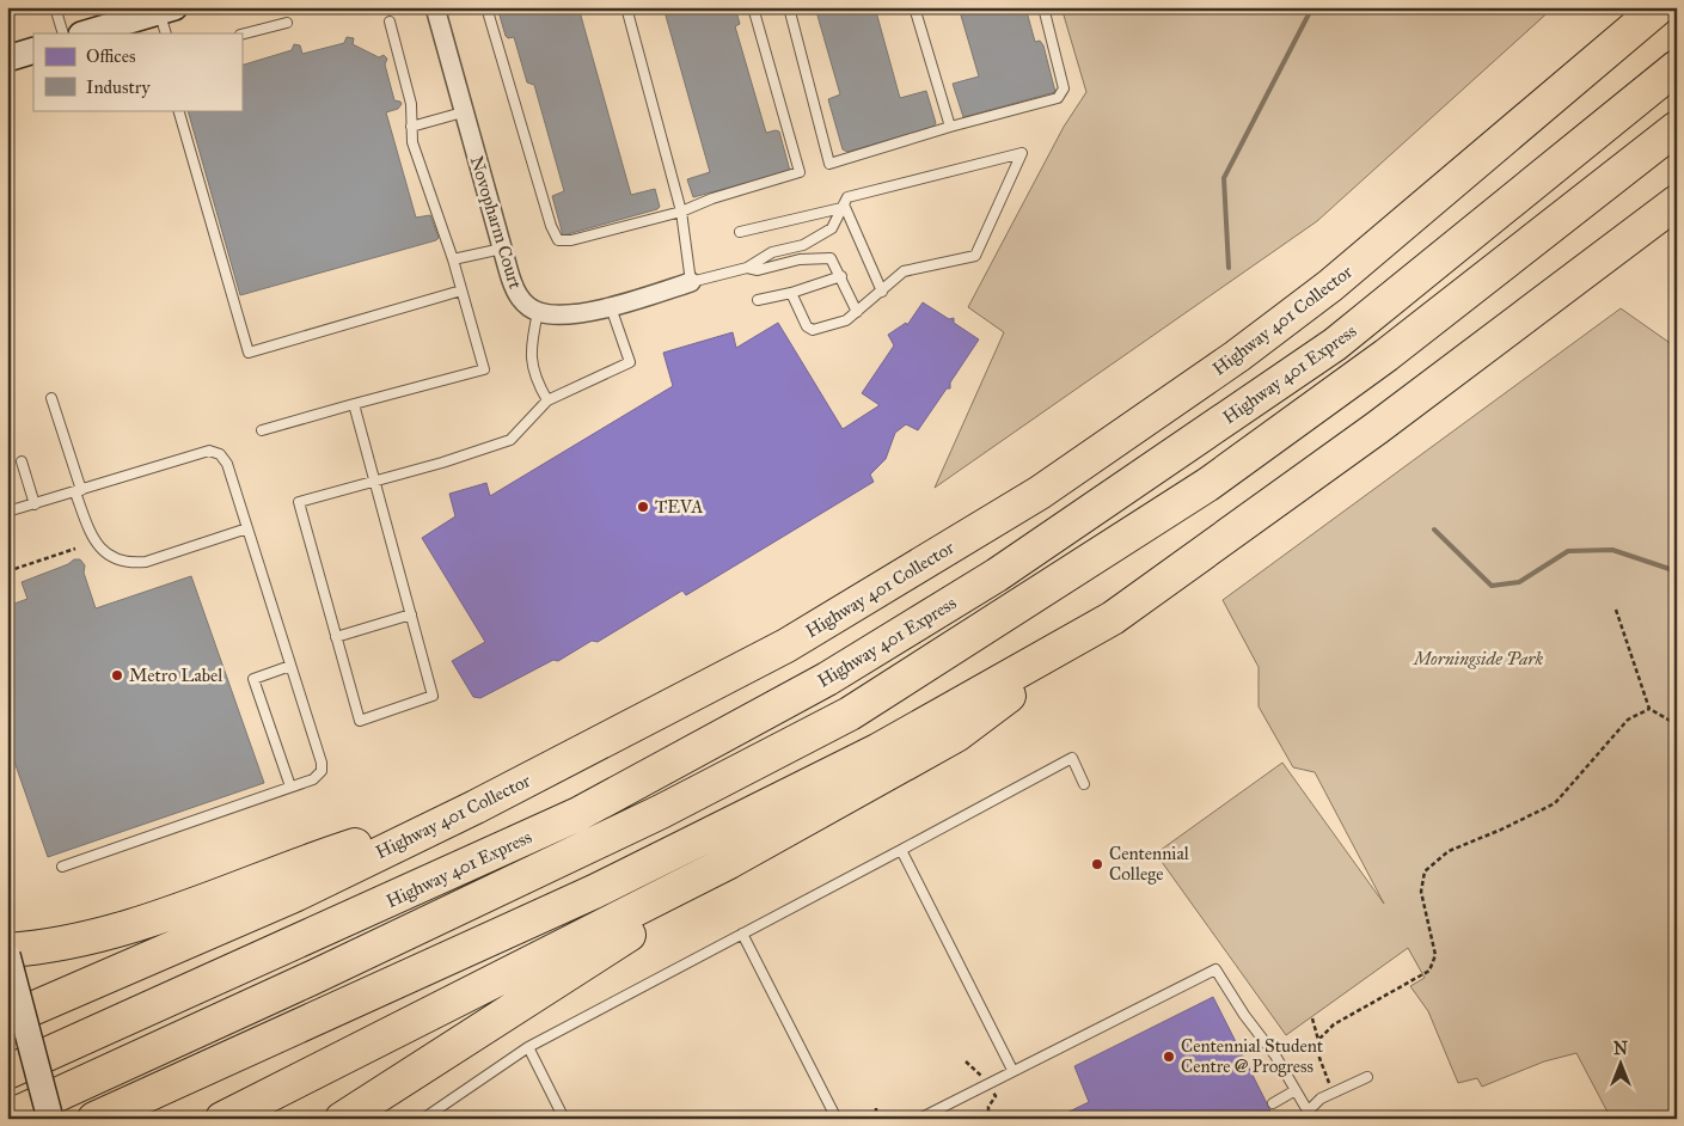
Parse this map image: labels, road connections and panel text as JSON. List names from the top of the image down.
{
  "streets": {
    "highway": ["Highway 401 Collector", "Highway 401 Express"],
    "street": ["Novopharm Court"]
  },
  "parks": ["Morningside Park"],
  "places": [
    "TEVA",
    "Metro Label",
    "Centennial College",
    "Centennial Student Centre @ Progress"
  ],
  "legend": ["Offices", "Industry"],
  "north": "top"
}
